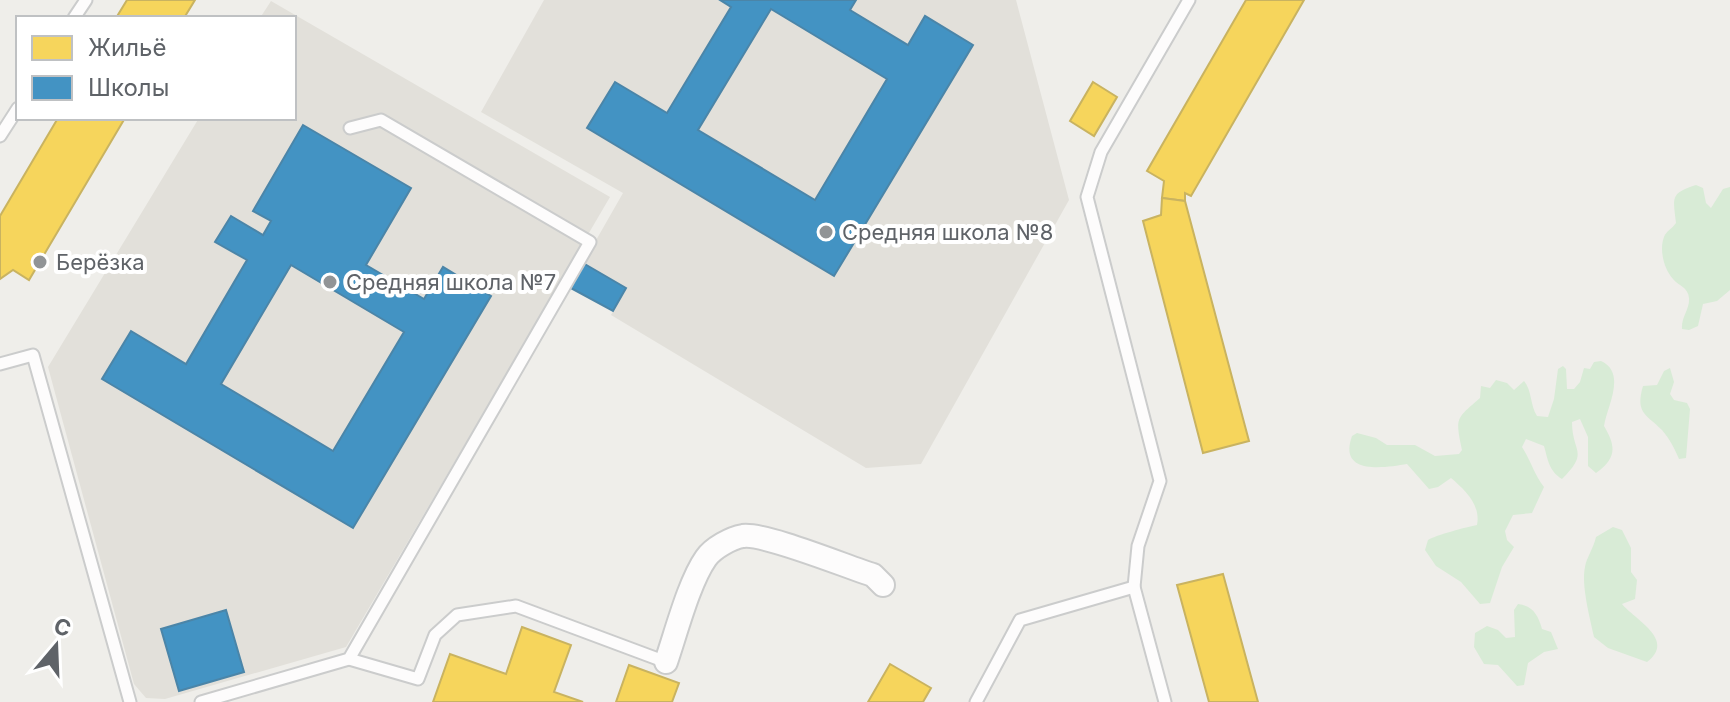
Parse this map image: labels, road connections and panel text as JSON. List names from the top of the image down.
{
  "places": ["Средняя школа №8", "Берёзка", "Средняя школа №7"],
  "legend": ["Жильё", "Школы"],
  "north": "top"
}
